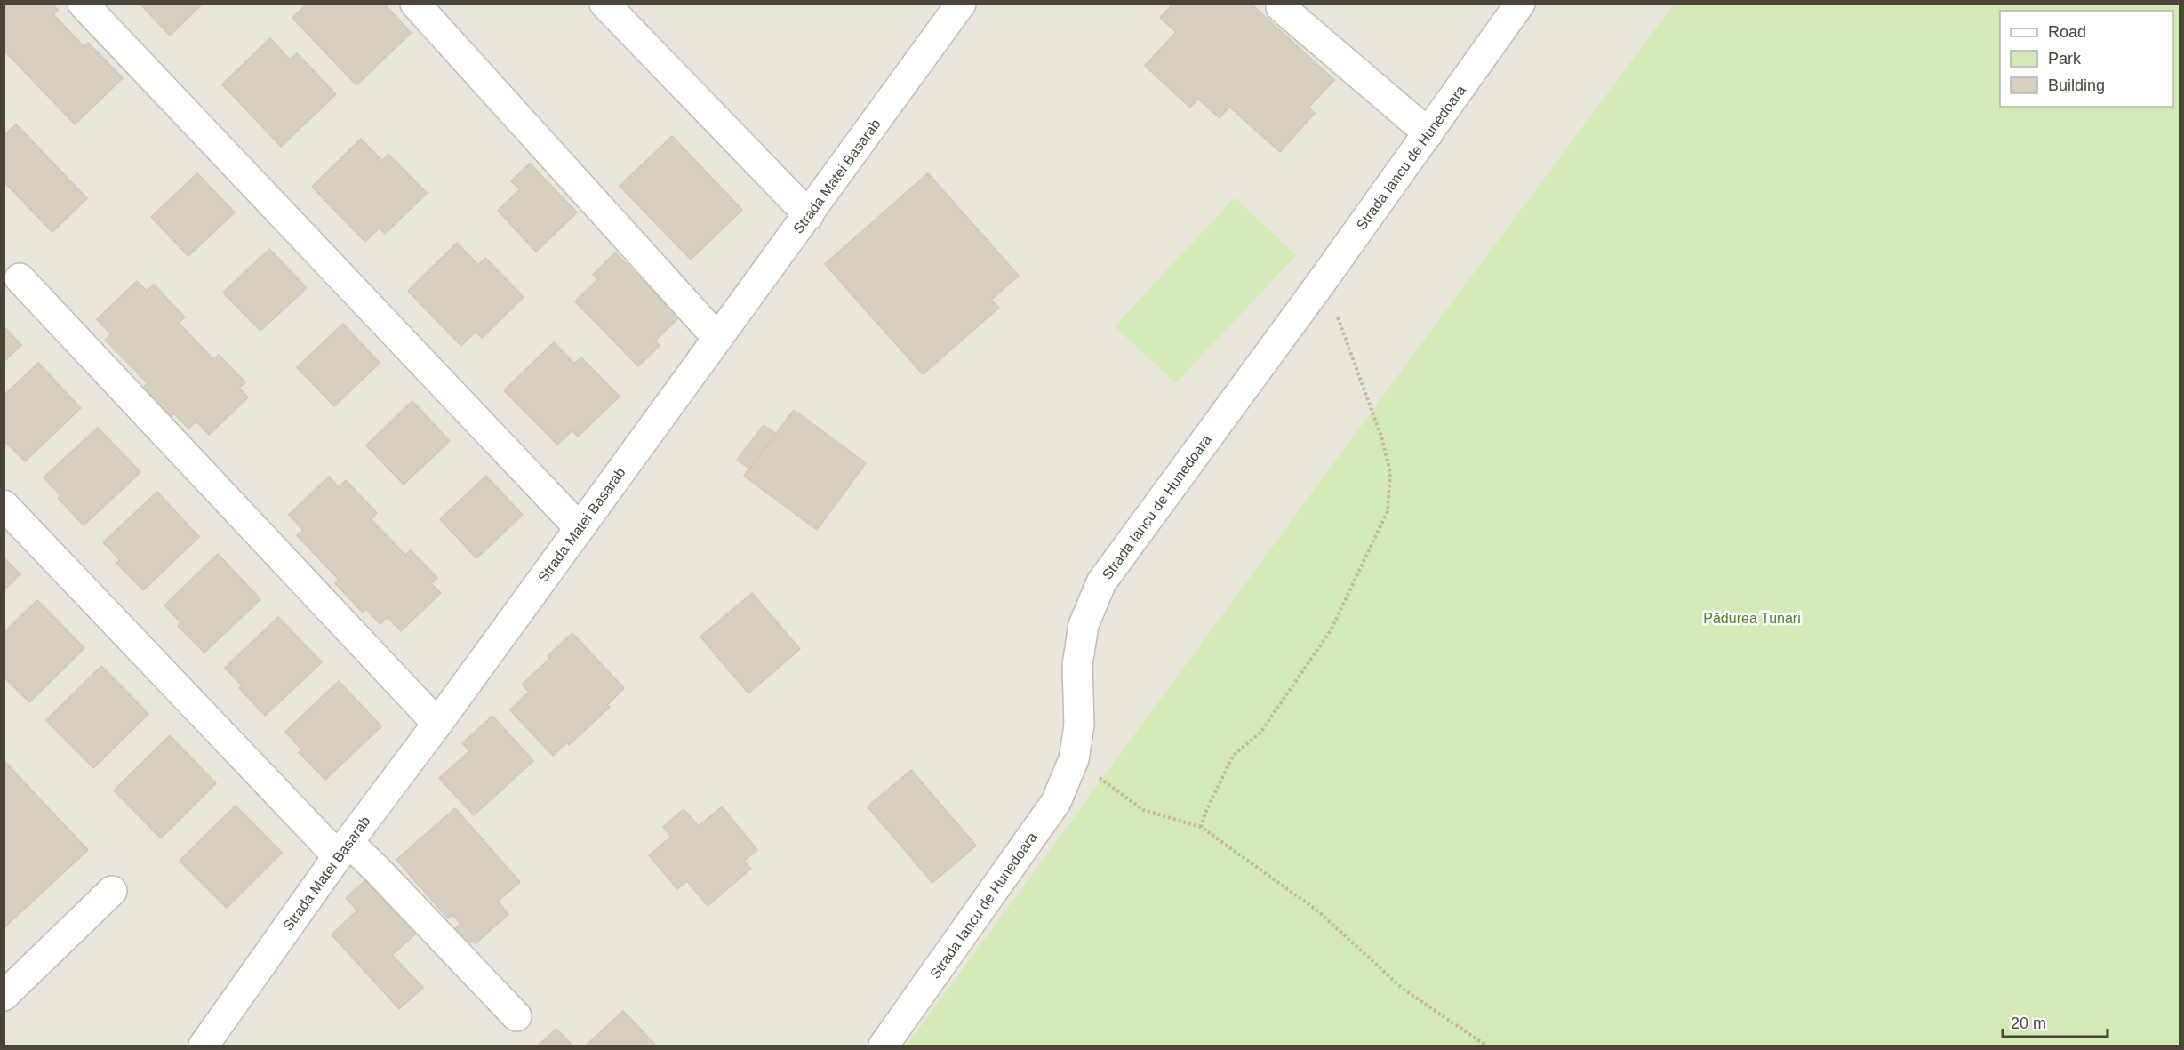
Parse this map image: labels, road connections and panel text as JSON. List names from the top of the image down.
{
  "streets": {
    "street": ["Strada Iancu de Hunedoara", "Strada Matei Basarab"]
  },
  "parks": ["Pădurea Tunari"],
  "legend": ["Road", "Park", "Building"],
  "scale_bar": "20 m"
}
